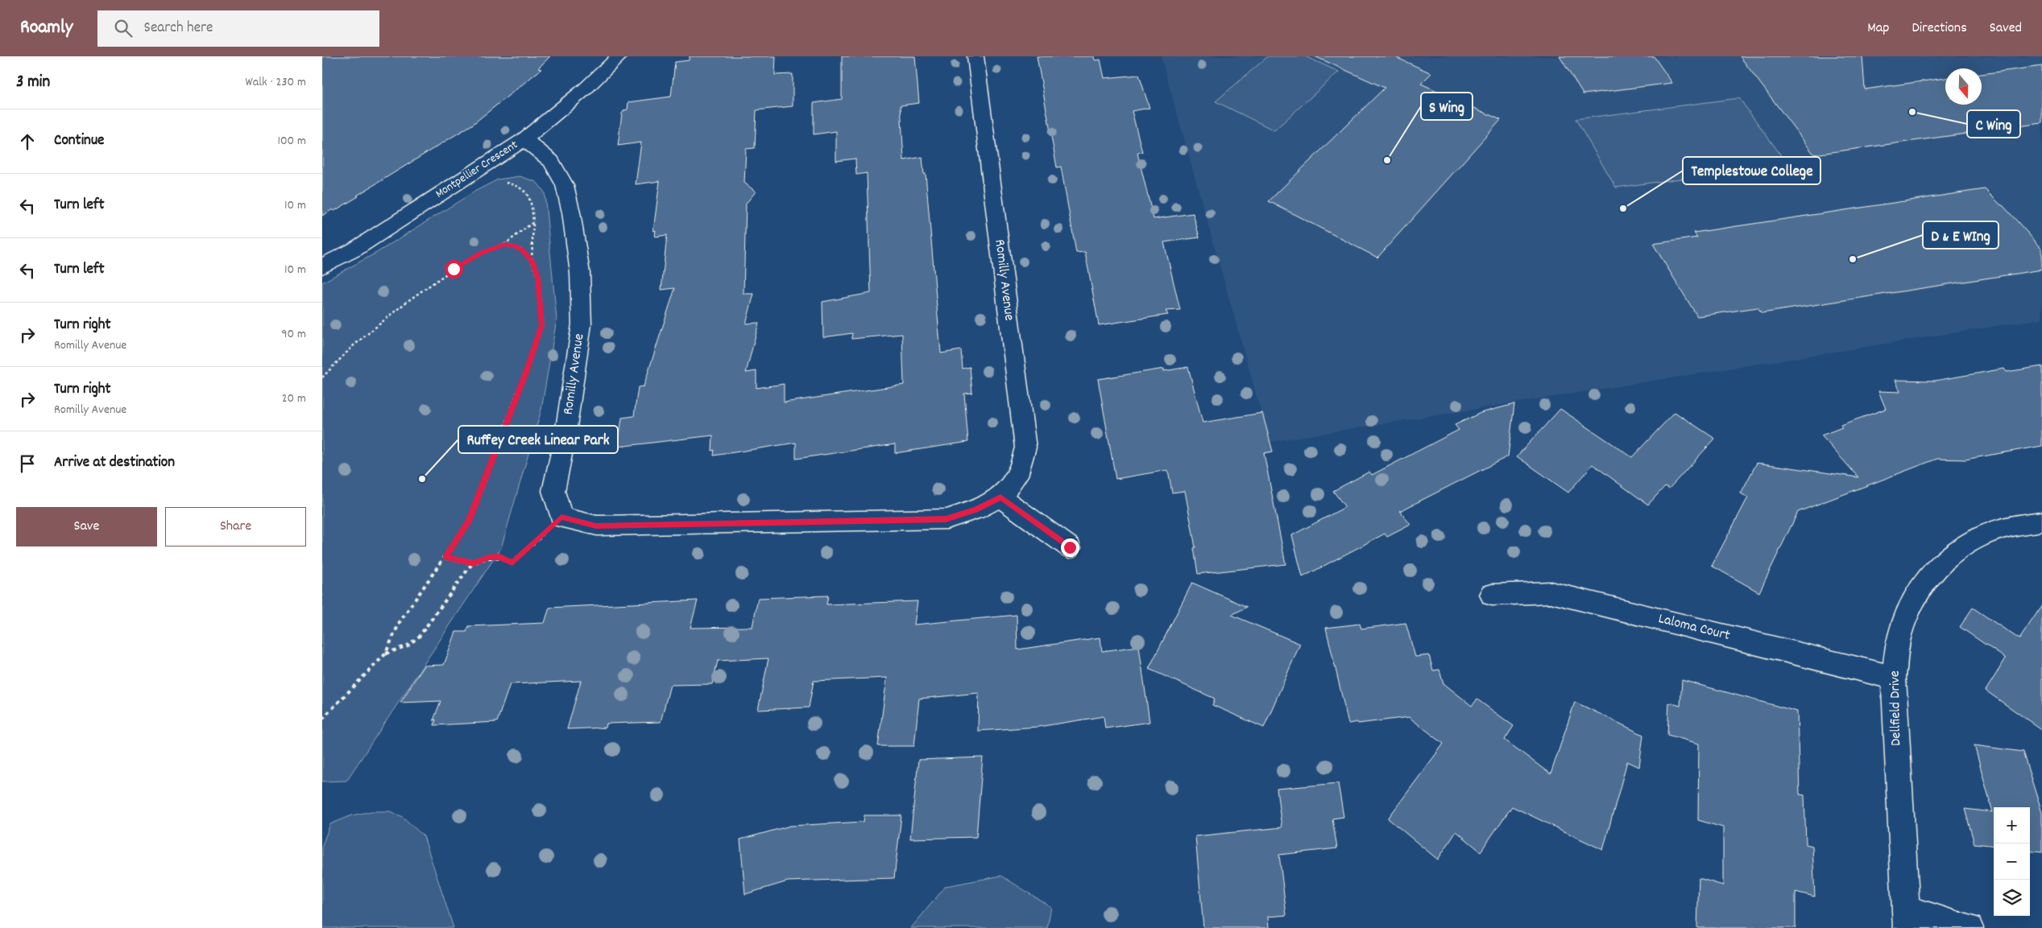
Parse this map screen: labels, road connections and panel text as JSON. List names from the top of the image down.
{
  "streets": {
    "street": [
      "Montpellier Crescent",
      "Romilly Avenue",
      "Laloma Court",
      "Dellfield Drive"
    ]
  },
  "crossings": [
    ["Montpellier Crescent", "Romilly Avenue"],
    ["Laloma Court", "Dellfield Drive"]
  ],
  "places": [
    "C Wing",
    "S Wing",
    "Templestowe College",
    "D & E WIng",
    "Ruffey Creek Linear Park"
  ],
  "north": "bottom",
  "page": {
    "header": "Roamly",
    "search": "Search here",
    "nav": ["Map", "Directions", "Saved"],
    "heading": ["3 min", "Walk · 230 m"],
    "list": [
      ["Continue", "100 m"],
      ["Turn left", "10 m"],
      ["Turn left", "10 m"],
      ["Turn right", "Romilly Avenue", "90 m"],
      ["Turn right", "Romilly Avenue", "20 m"],
      "Arrive at destination"
    ],
    "buttons": ["Save", "Share"],
    "map_buttons": ["+", "−"]
  }
}
